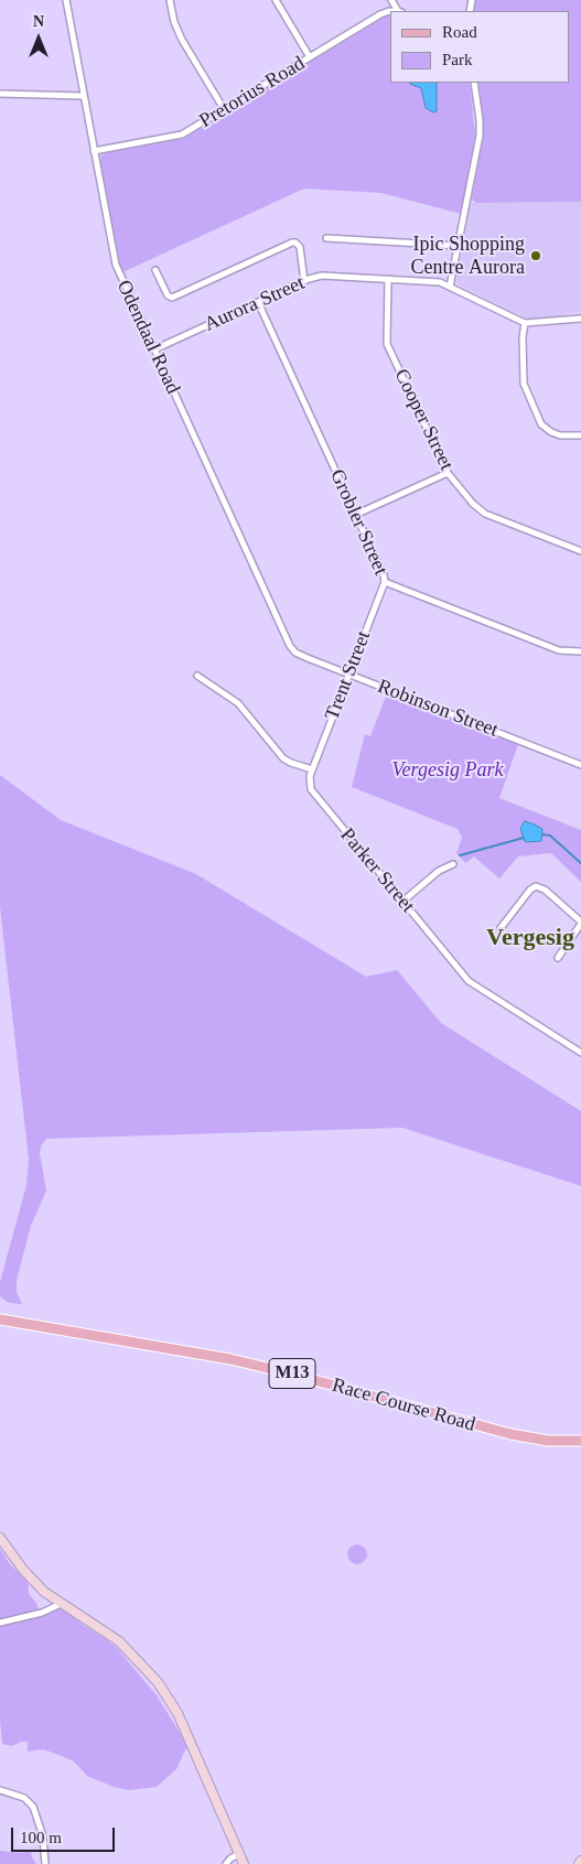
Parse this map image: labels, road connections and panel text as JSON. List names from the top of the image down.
{
  "streets": {
    "main road": ["M13", "Race Course Road"],
    "street": [
      "Pretorius Road",
      "Aurora Street",
      "Odendaal Road",
      "Cooper Street",
      "Grobler Street",
      "Trent Street",
      "Robinson Street",
      "Parker Street"
    ]
  },
  "crossings": [
    ["Pretorius Road", "Odendaal Road"],
    ["Aurora Street", "Odendaal Road"],
    ["Aurora Street", "Cooper Street"],
    ["Aurora Street", "Grobler Street"],
    ["Odendaal Road", "Robinson Street"],
    ["Grobler Street", "Trent Street"],
    ["Trent Street", "Robinson Street"],
    ["Trent Street", "Parker Street"]
  ],
  "districts": ["Vergesig"],
  "parks": ["Vergesig Park"],
  "places": ["Ipic Shopping Centre Aurora"],
  "legend": ["Road", "Park"],
  "scale_bar": "100 m",
  "north": "top"
}
